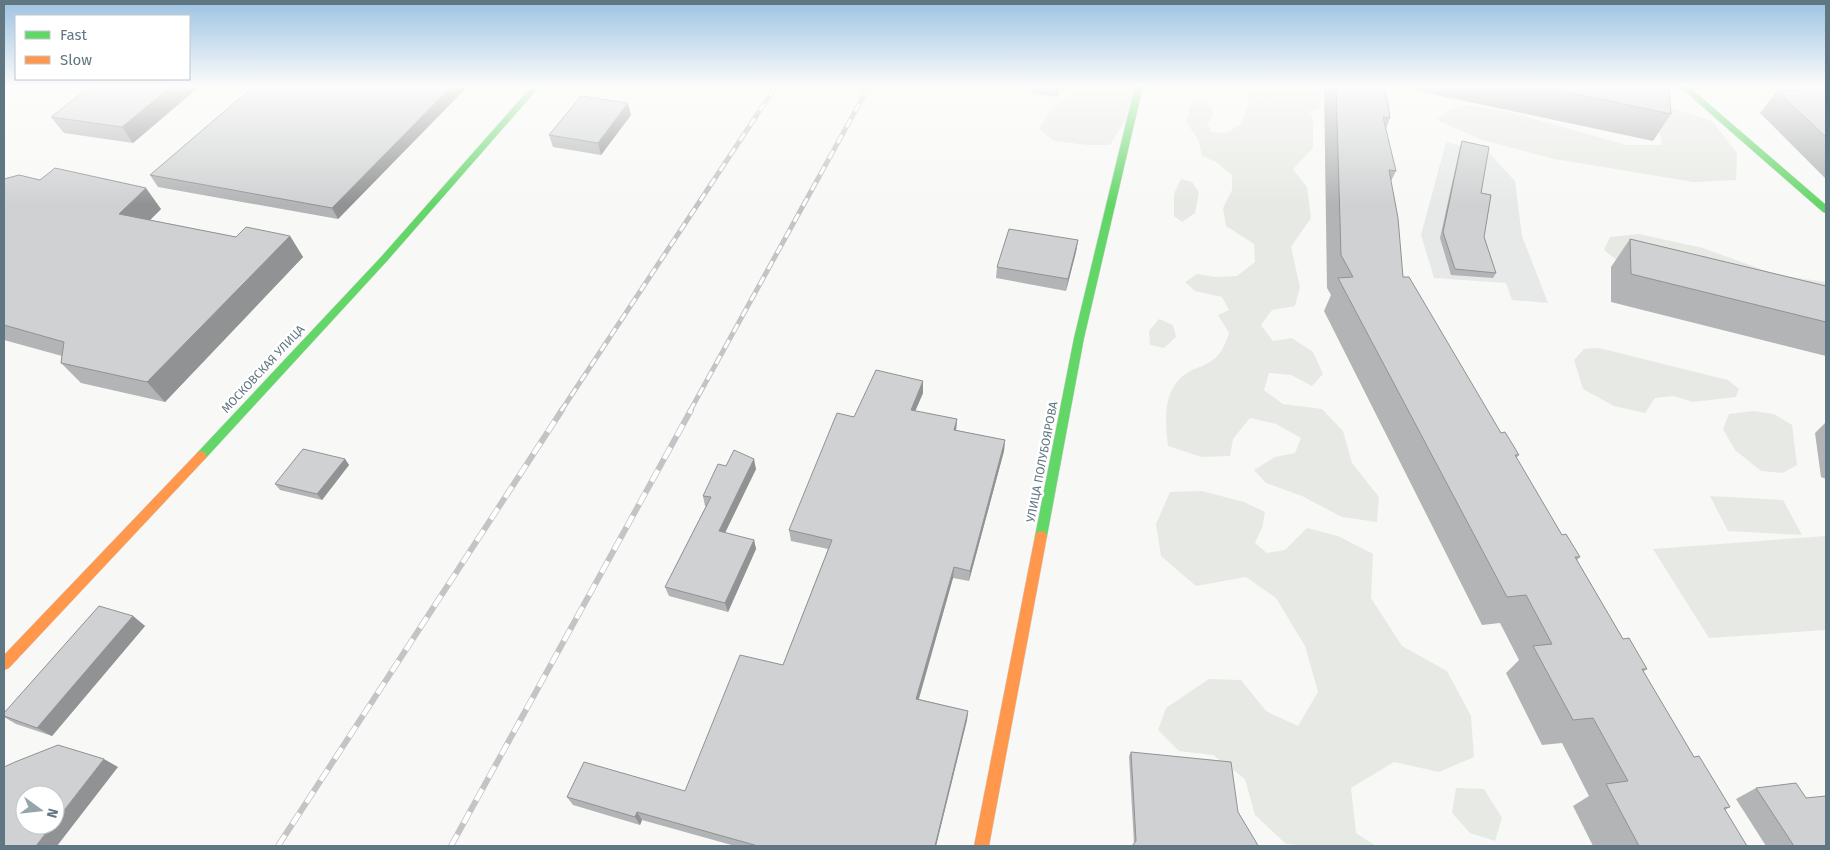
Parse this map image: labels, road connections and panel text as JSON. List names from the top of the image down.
{
  "streets": {
    "street": ["МОСКОВСКАЯ УЛИЦА", "УЛИЦА ПОЛУБОЯРОВА"]
  },
  "legend": ["Fast", "Slow"],
  "north": "right"
}
